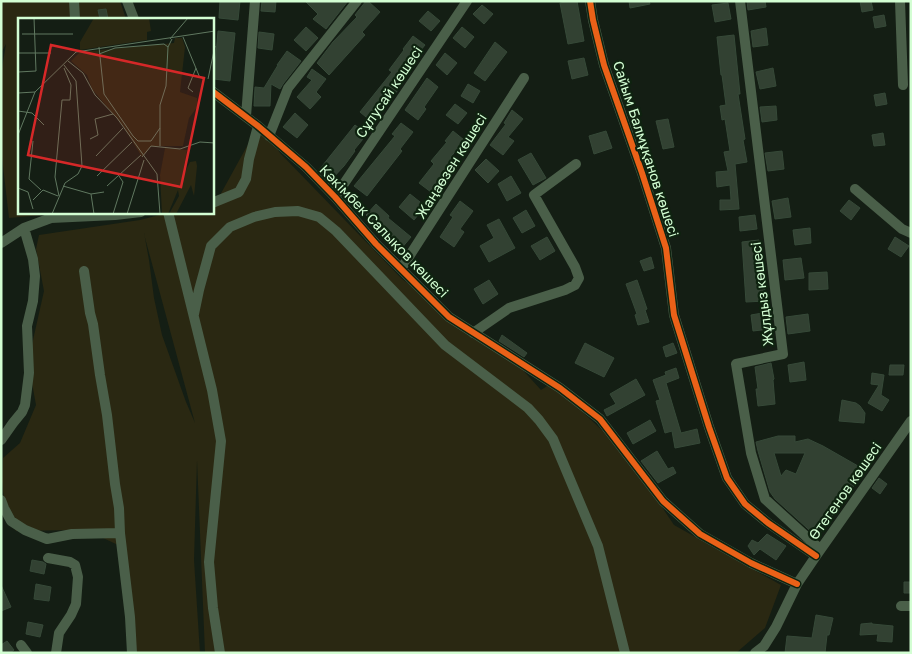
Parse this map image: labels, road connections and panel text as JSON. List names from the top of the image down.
{
  "streets": {
    "street": [
      "Сұлусай көшесі",
      "Сайым Балмұқанов көшесі",
      "Жаңаөзен көшесі",
      "Кәкімбек Салықов көшесі",
      "Жұлдыз көшесі",
      "Өтегенов көшесі"
    ]
  },
  "crossings": [
    ["Сұлусай көшесі", "Кәкімбек Салықов көшесі"],
    ["Сайым Балмұқанов көшесі", "Жұлдыз көшесі"],
    ["Сайым Балмұқанов көшесі", "Өтегенов көшесі"],
    ["Жаңаөзен көшесі", "Кәкімбек Салықов көшесі"],
    ["Кәкімбек Салықов көшесі", "Өтегенов көшесі"],
    ["Жұлдыз көшесі", "Өтегенов көшесі"]
  ]
}
